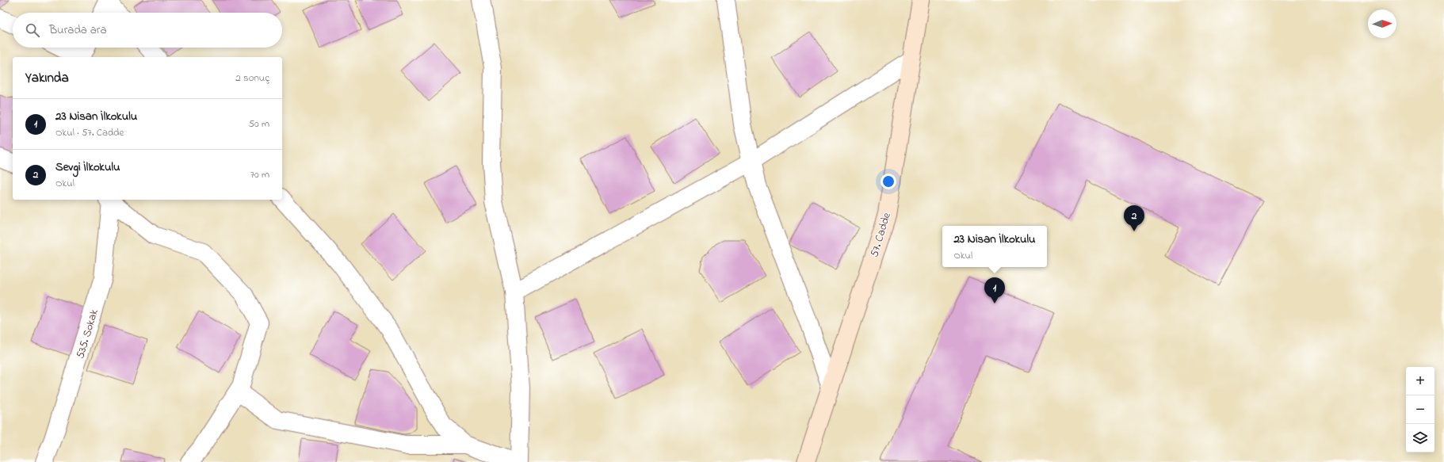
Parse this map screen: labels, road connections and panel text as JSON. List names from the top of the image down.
{
  "streets": {
    "street": ["57. Cadde", "535. Sokak"]
  },
  "north": "right",
  "page": {
    "search": "Burada ara",
    "heading": ["Yakında", "2 sonuç"],
    "list": [
      {
        "mark": "1",
        "name": "23 Nisan İlkokulu",
        "note": "Okul · 57. Cadde",
        "value": "50 m"
      },
      {
        "mark": "2",
        "name": "Sevgi İlkokulu",
        "note": "Okul",
        "value": "70 m"
      }
    ],
    "pins": ["2", "1"],
    "popup": ["23 Nisan İlkokulu", "Okul"],
    "map_buttons": ["+", "−"]
  }
}
